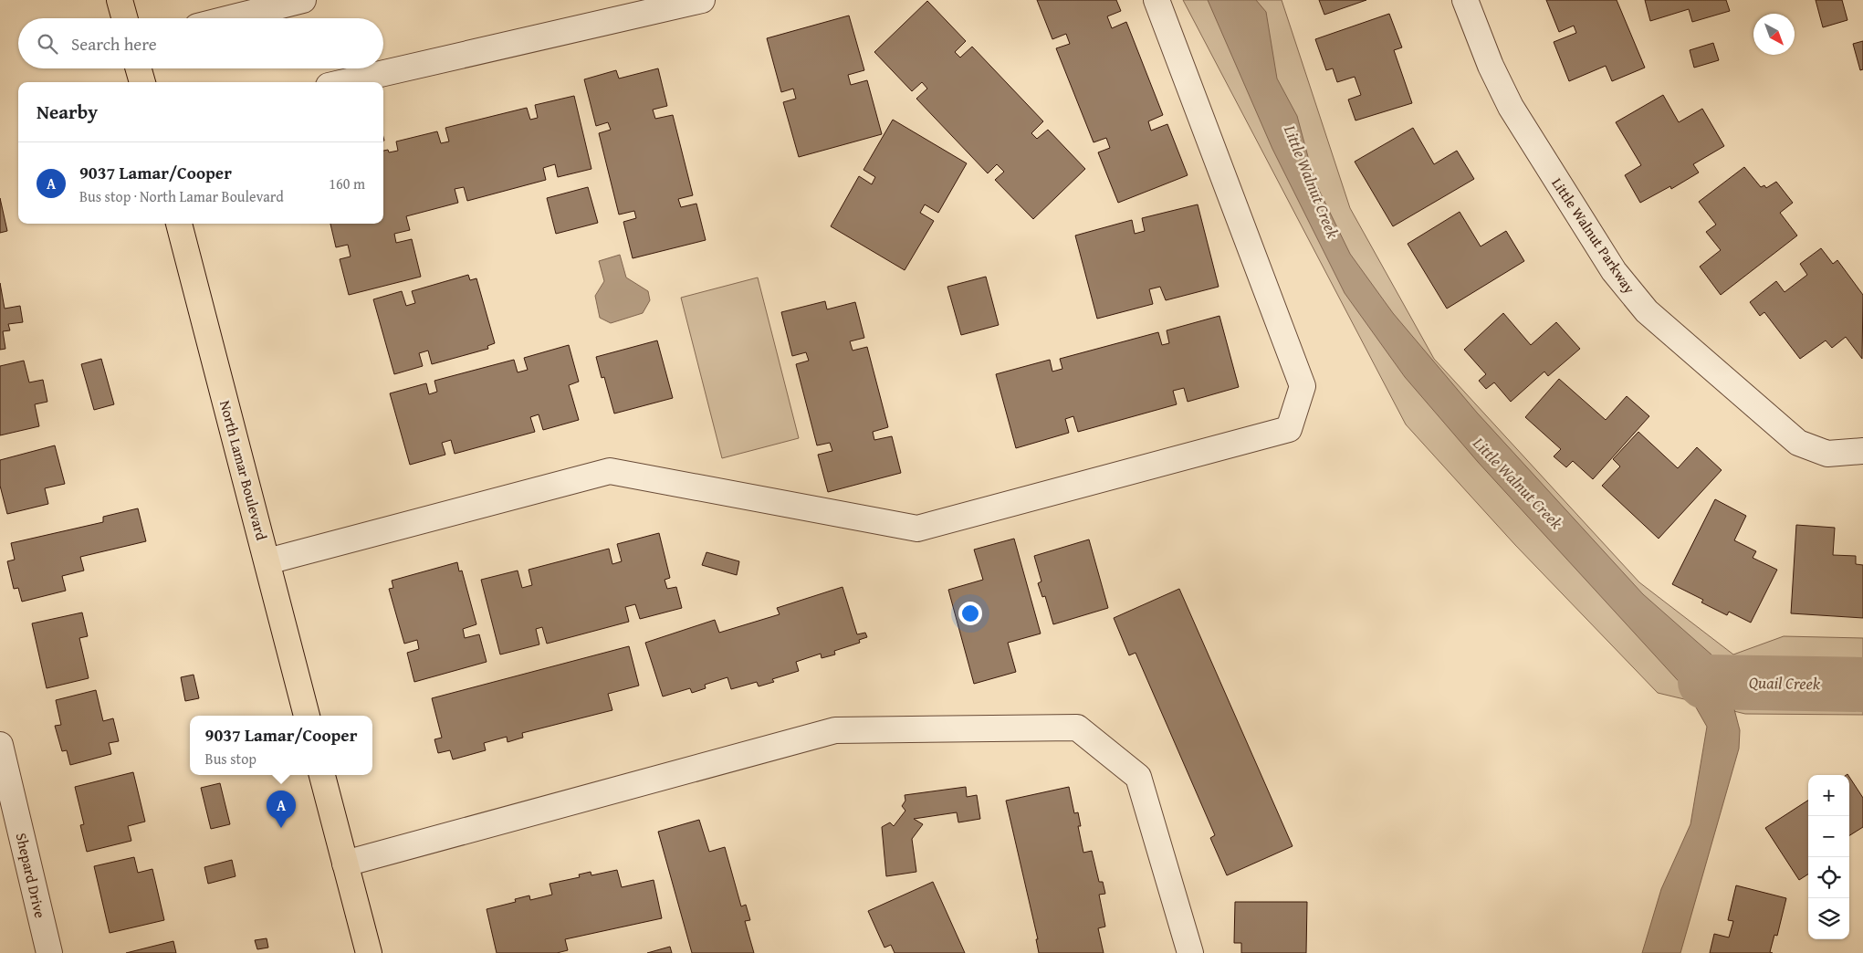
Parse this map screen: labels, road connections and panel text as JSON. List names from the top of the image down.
{
  "streets": {
    "main road": ["North Lamar Boulevard"],
    "street": ["Little Walnut Parkway", "Shepard Drive"]
  },
  "water": ["Little Walnut Creek", "Quail Creek"],
  "north": "bottom right",
  "page": {
    "search": "Search here",
    "heading": "Nearby",
    "list": [
      {
        "mark": "A",
        "name": "9037 Lamar/Cooper",
        "note": "Bus stop · North Lamar Boulevard",
        "value": "160 m"
      }
    ],
    "popup": ["9037 Lamar/Cooper", "Bus stop"],
    "map_buttons": ["+", "−"],
    "pins": "A"
  }
}
